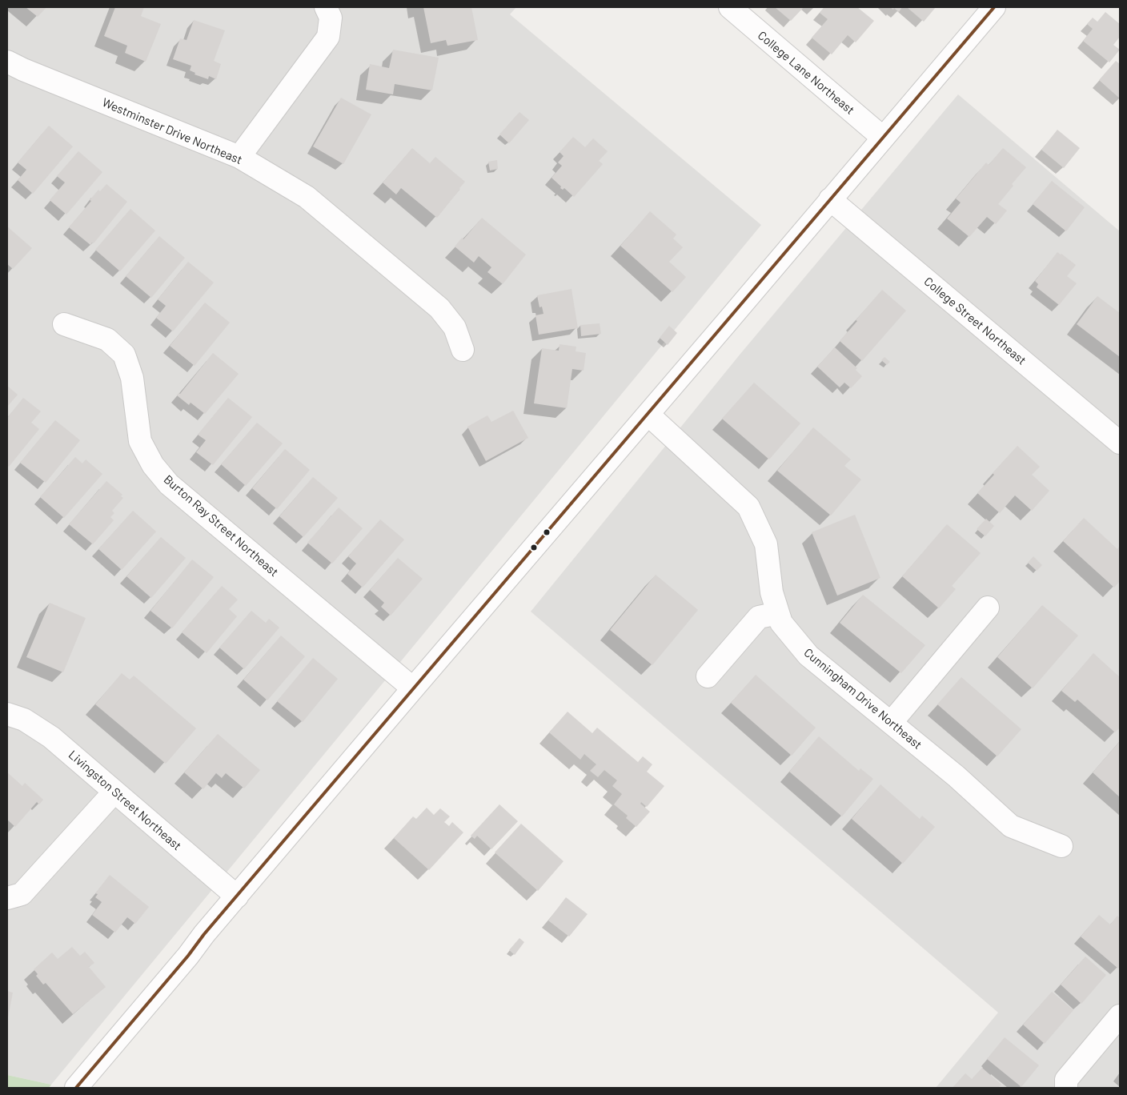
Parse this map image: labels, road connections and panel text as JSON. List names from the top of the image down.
{
  "streets": {
    "street": [
      "College Lane Northeast",
      "Westminster Drive Northeast",
      "College Street Northeast",
      "Burton Ray Street Northeast",
      "Cunningham Drive Northeast",
      "Livingston Street Northeast"
    ]
  }
}
